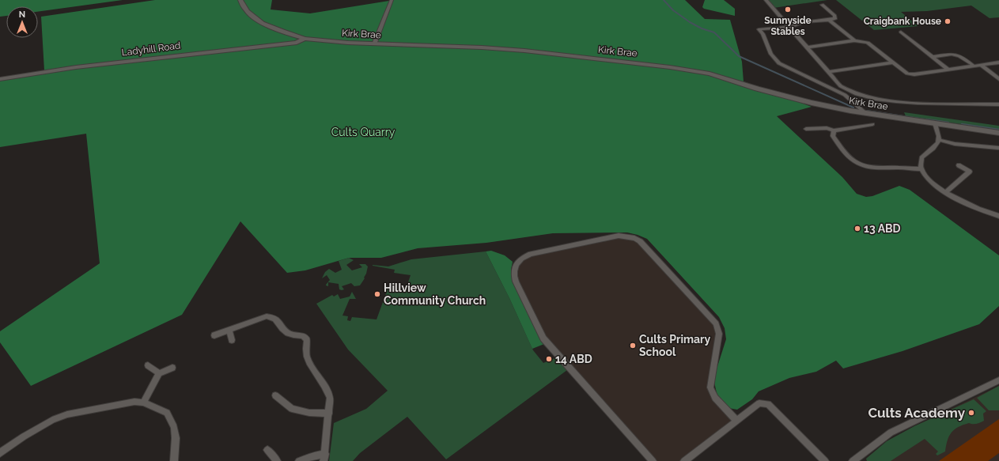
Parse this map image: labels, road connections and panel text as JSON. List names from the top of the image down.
{
  "streets": {
    "street": ["Kirk Brae", "Ladyhill Road"]
  },
  "crossings": [
    ["Kirk Brae", "Ladyhill Road"]
  ],
  "parks": ["Cults Quarry"],
  "places": [
    "Sunnyside Stables",
    "Craigbank House",
    "13 ABD",
    "Hillview Community Church",
    "Cults Primary School",
    "14 ABD",
    "Cults Academy"
  ],
  "north": "top"
}
